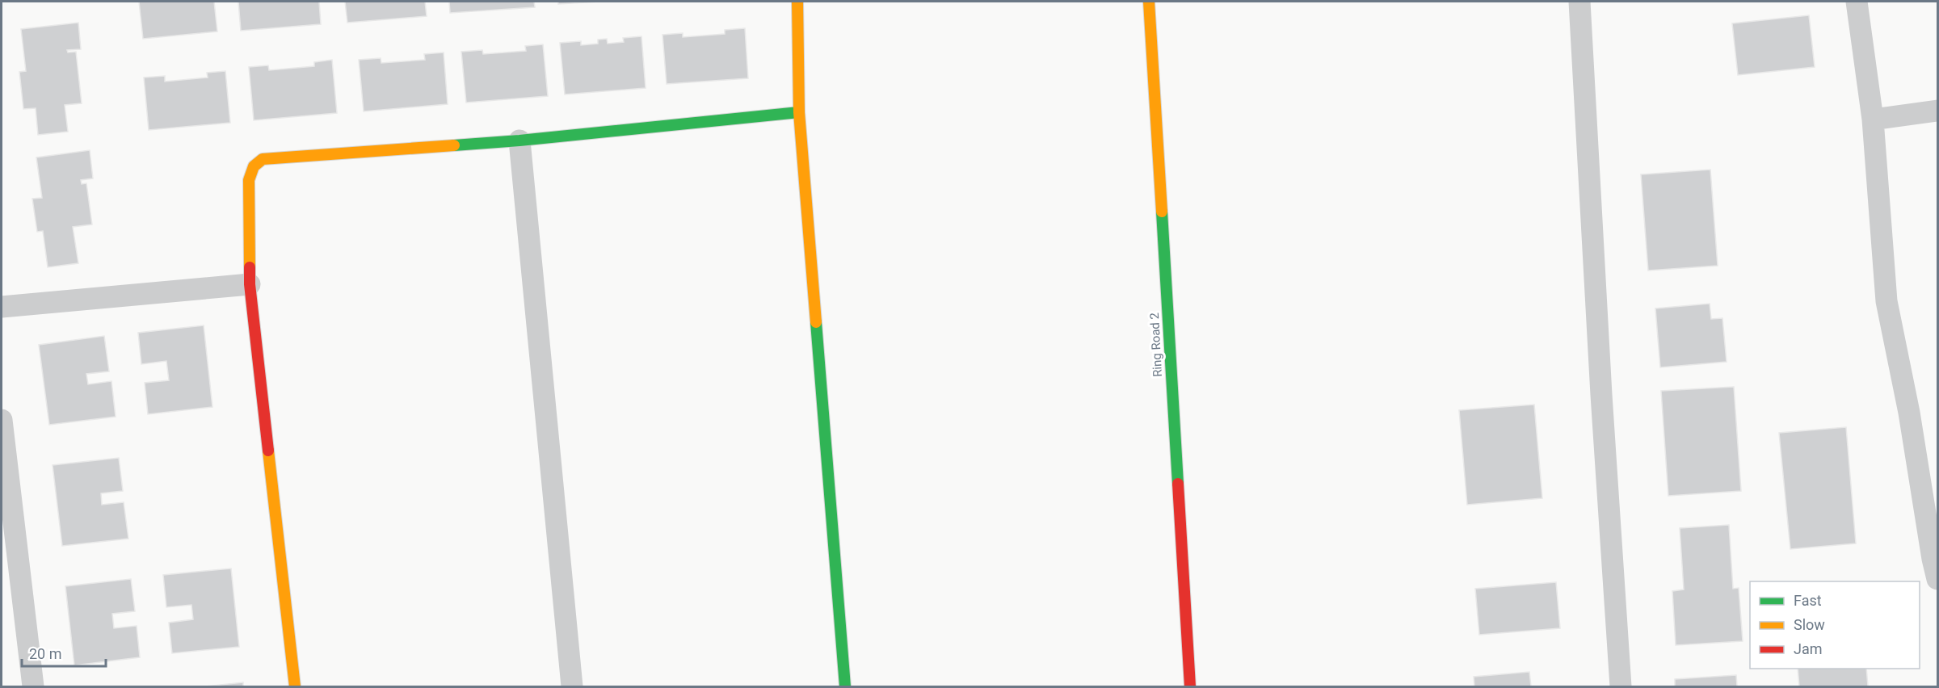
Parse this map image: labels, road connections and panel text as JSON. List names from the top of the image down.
{
  "streets": {
    "street": ["Ring Road 2"]
  },
  "legend": ["Fast", "Slow", "Jam"],
  "scale_bar": "20 m"
}
